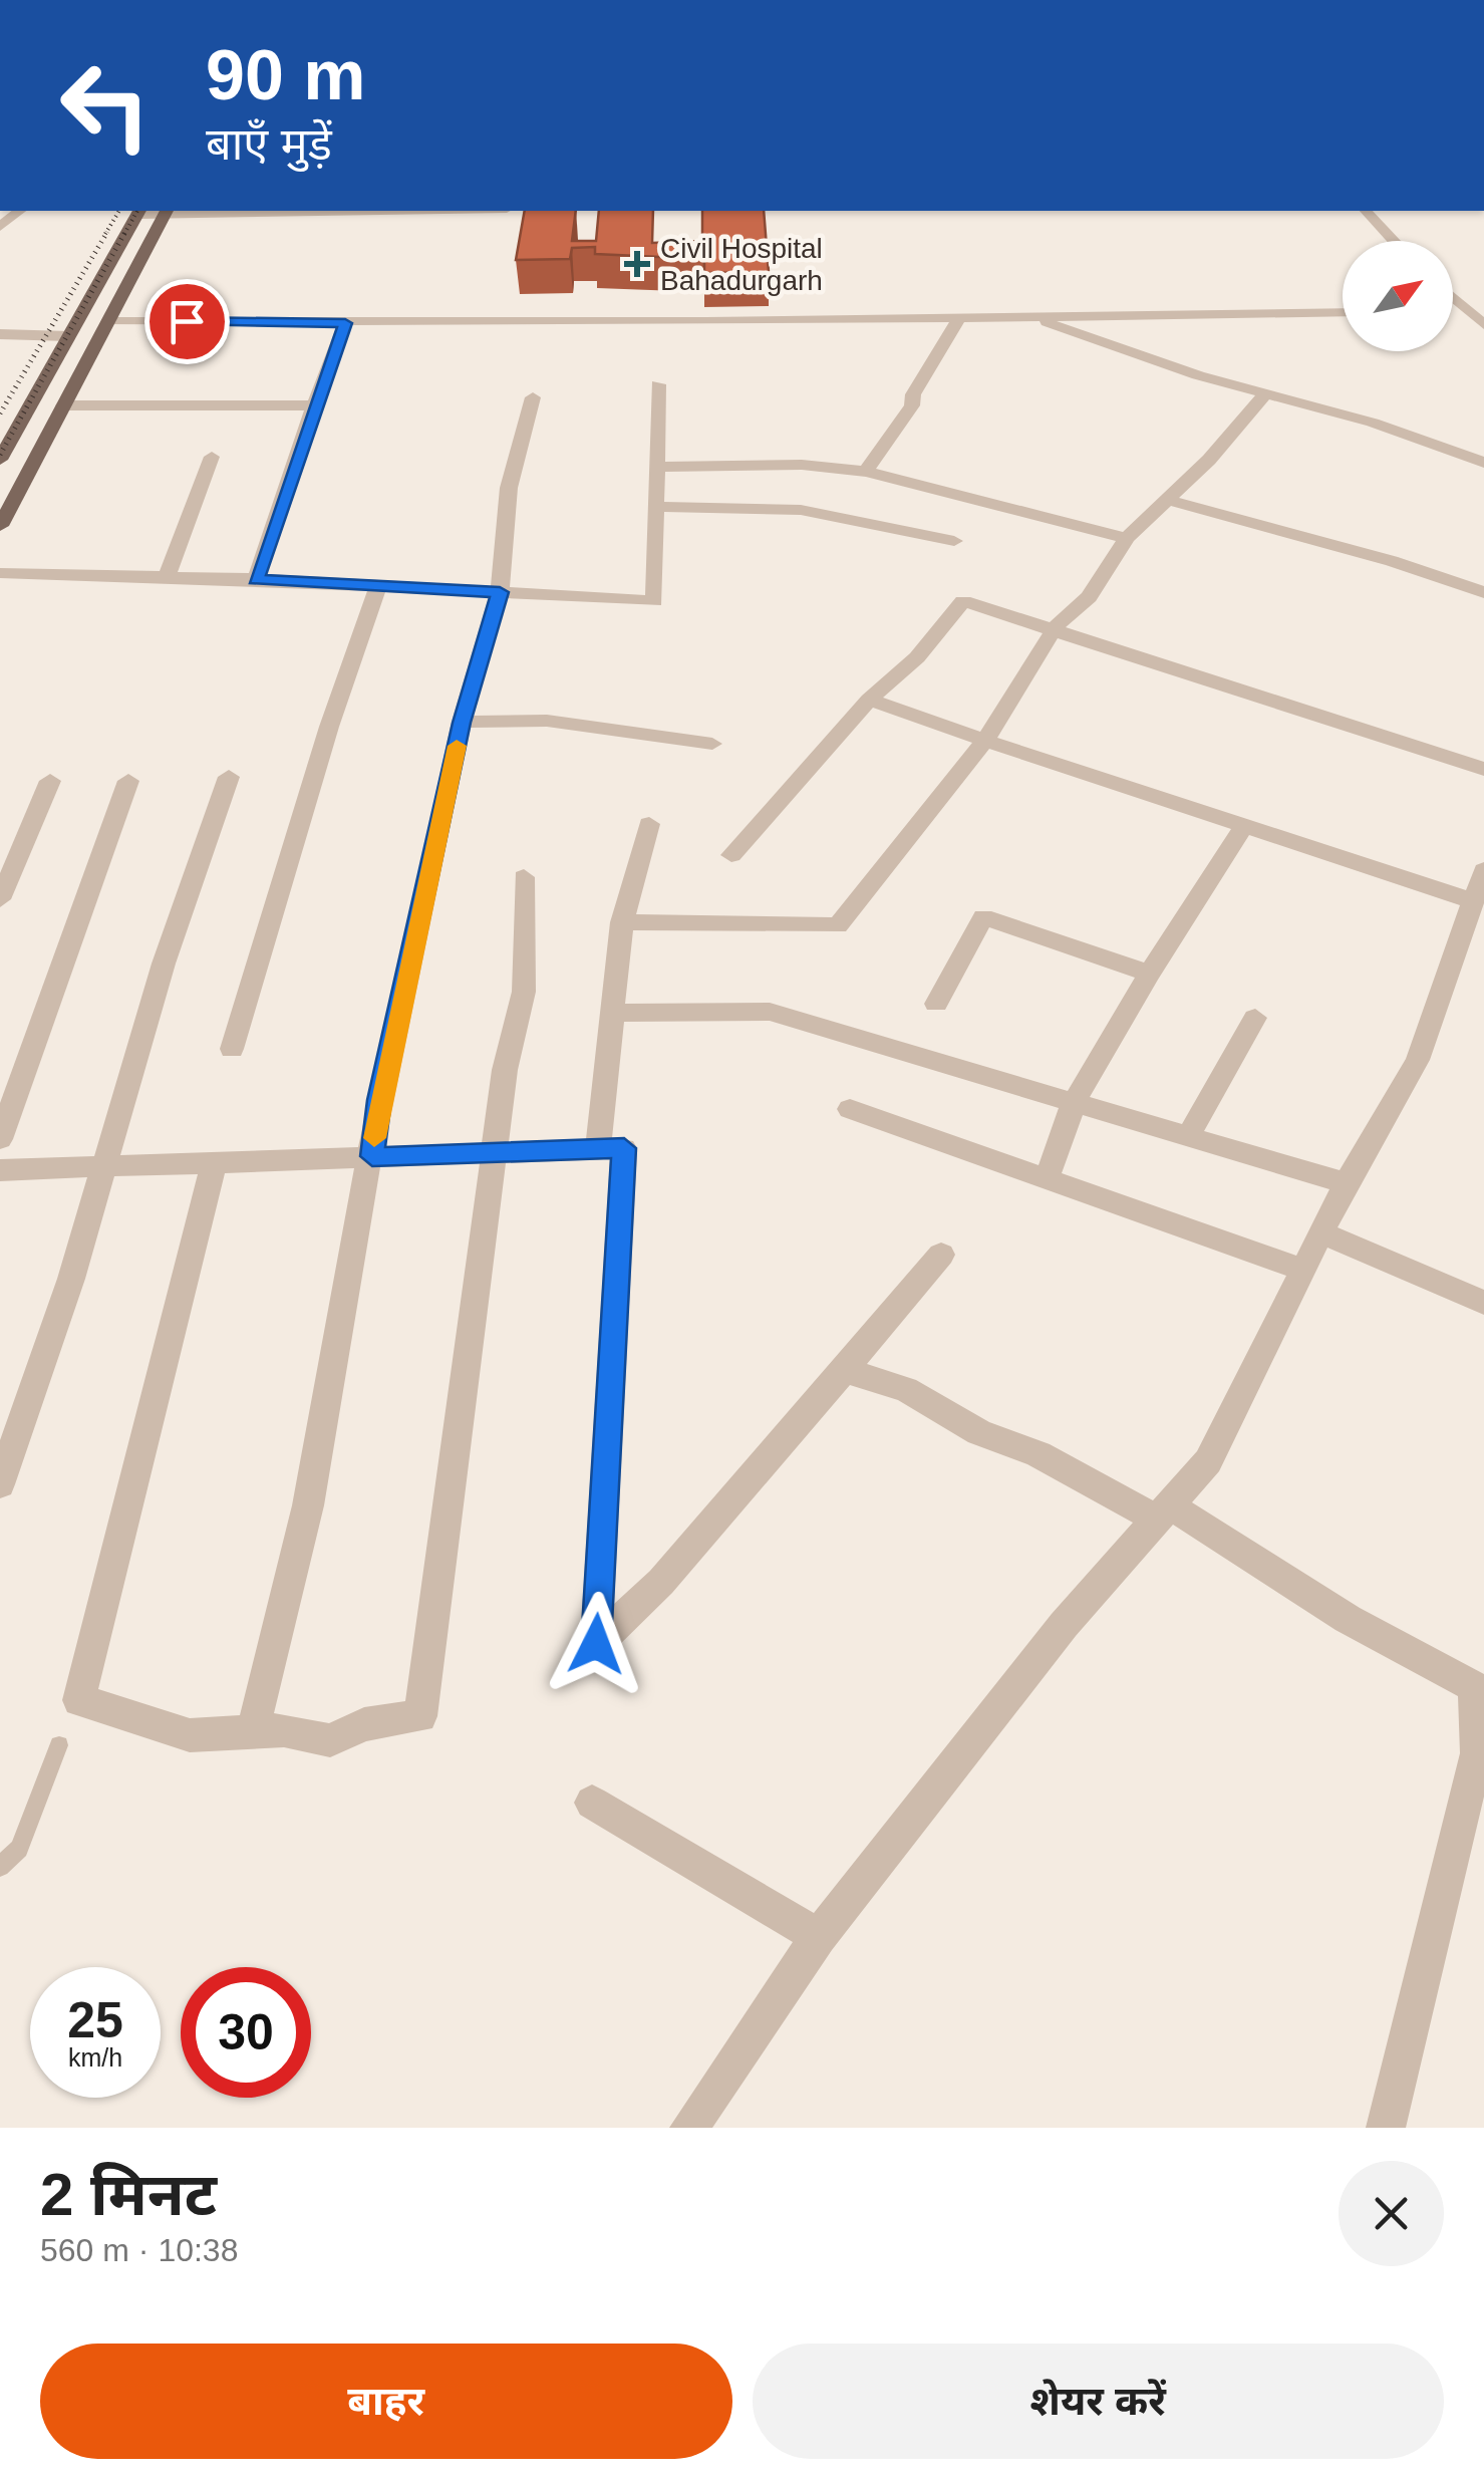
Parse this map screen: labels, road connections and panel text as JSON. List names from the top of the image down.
{
  "places": {
    "health": ["Civil Hospital Bahadurgarh"]
  },
  "north": "top right",
  "page": {
    "turn": ["90 m", "बाएँ मुड़ें"],
    "speed": "25 km/h",
    "limit": "30",
    "heading": ["2 मिनट", "560 m · 10:38"],
    "buttons": ["बाहर", "शेयर करें"]
  }
}
